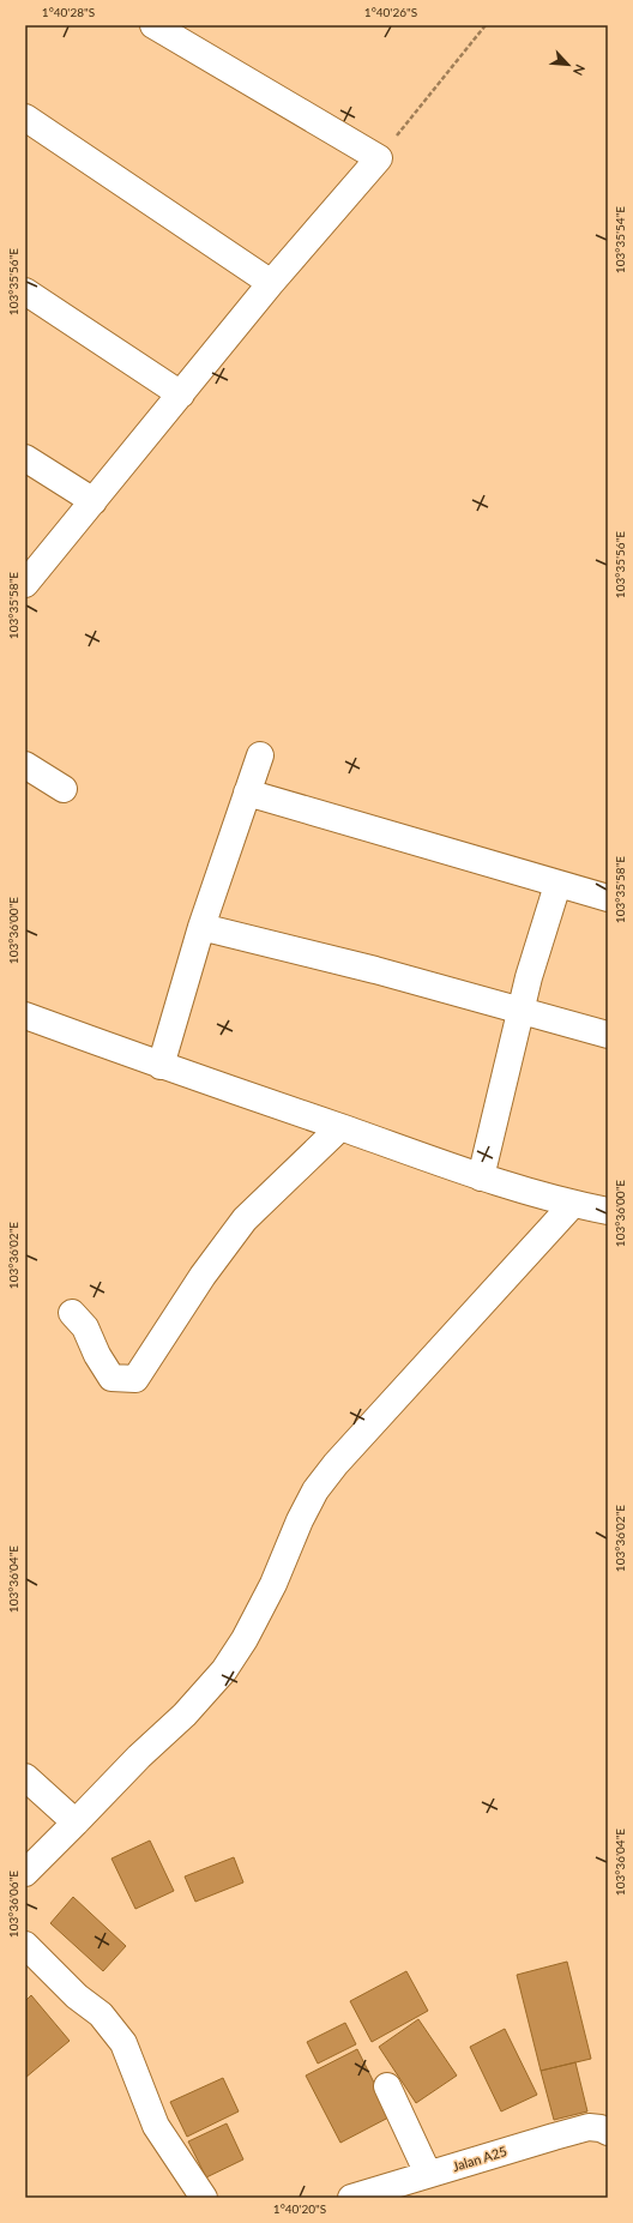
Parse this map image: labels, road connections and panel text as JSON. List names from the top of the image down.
{
  "streets": {
    "street": ["Jalan A25"]
  },
  "north": "bottom right",
  "coordinates": [
    "1°40'28\"S",
    "1°40'26\"S",
    "103°35'54\"E",
    "103°35'56\"E",
    "103°35'58\"E",
    "103°36'00\"E",
    "103°36'02\"E",
    "103°36'04\"E",
    "103°36'06\"E",
    "1°40'20\"S"
  ]
}
